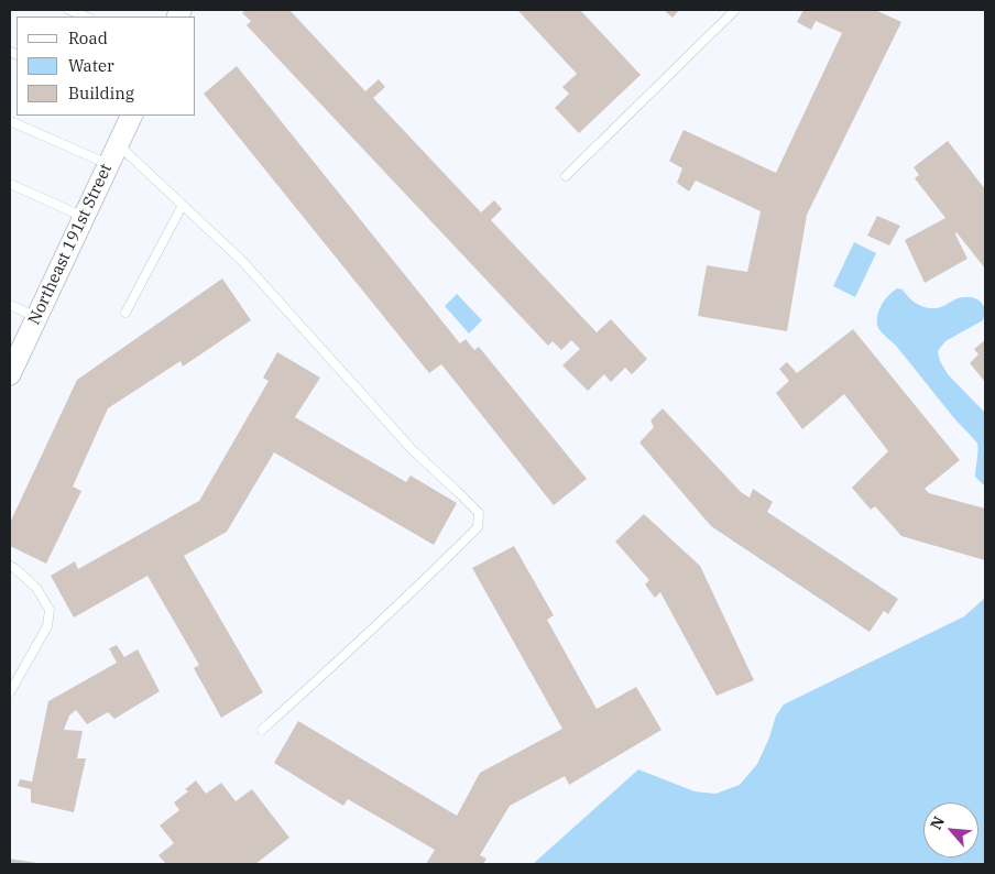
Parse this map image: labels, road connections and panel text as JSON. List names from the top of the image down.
{
  "streets": {
    "street": ["Northeast 191st Street"]
  },
  "legend": ["Road", "Water", "Building"],
  "north": "top left"
}
